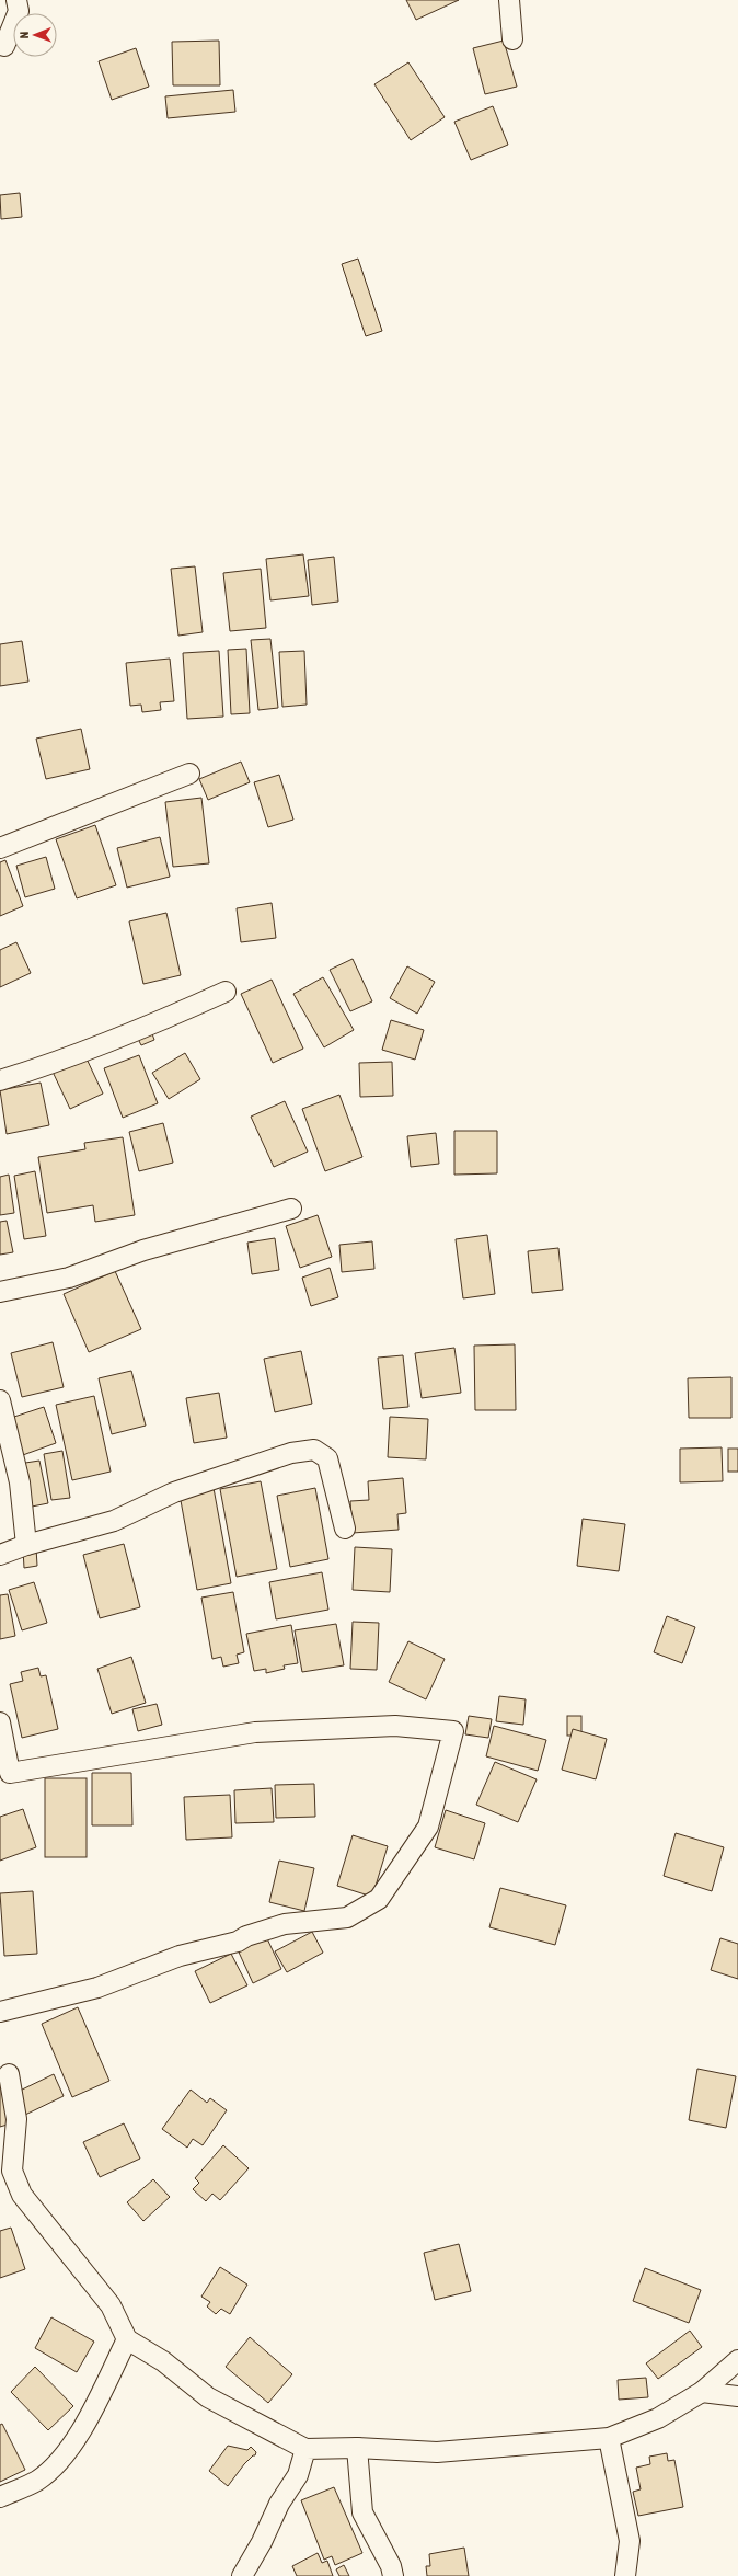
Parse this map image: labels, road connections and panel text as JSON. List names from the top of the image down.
{
  "north": "left"
}
